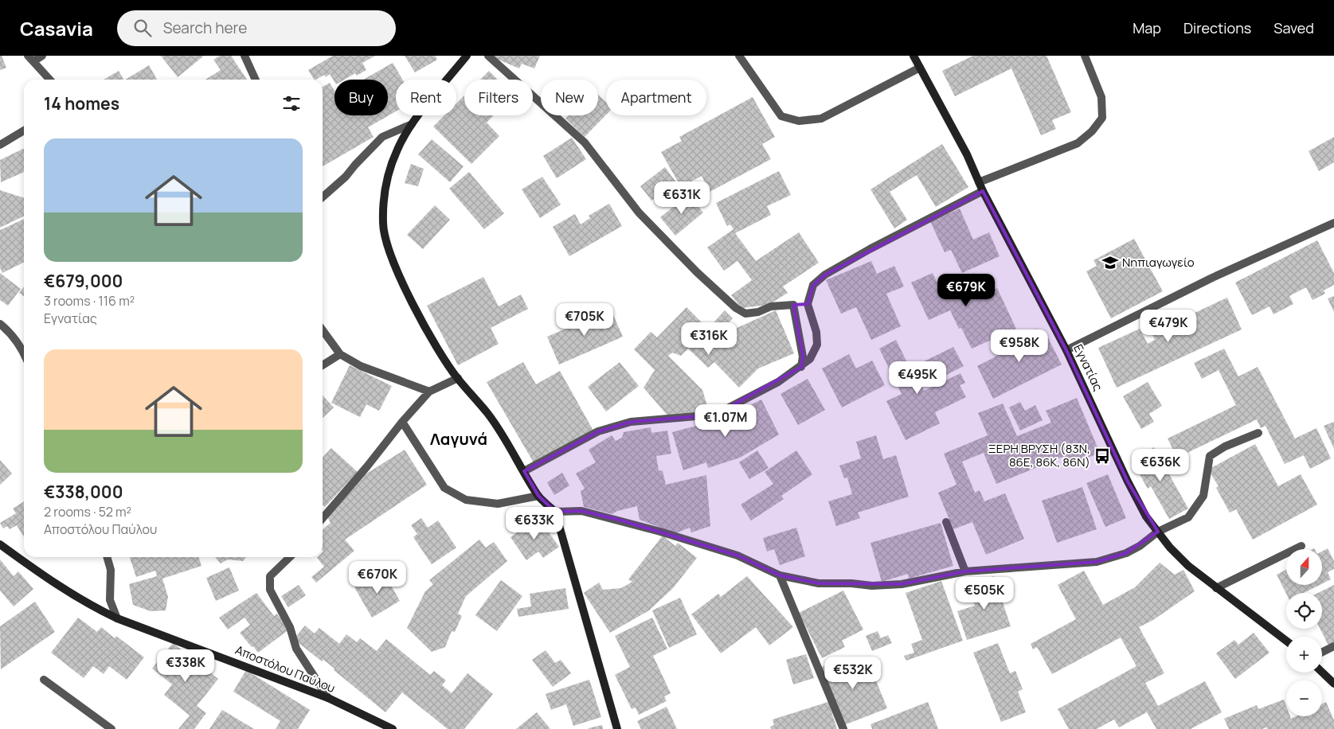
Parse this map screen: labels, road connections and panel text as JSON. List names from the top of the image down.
{
  "streets": {
    "street": ["Εγνατίας", "Αποστόλου Παύλου"]
  },
  "districts": ["Λαγυνά"],
  "places": {
    "school or university": ["Νηπιαγωγείο"],
    "bus stop": ["ΞΕΡΗ ΒΡΥΣΗ (83Ν, 86Ε, 86Κ, 86Ν)"]
  },
  "north": "top",
  "page": {
    "header": "Casavia",
    "search": "Search here",
    "nav": ["Map", "Directions", "Saved"],
    "chip": [
      "Buy",
      "Rent",
      "Filters",
      "New",
      "Apartment"
    ],
    "heading": "14 homes",
    "list": [
      {
        "name": "€679,000",
        "note": "3 rooms · 116 m² · Εγνατίας"
      },
      {
        "name": "€338,000",
        "note": "2 rooms · 52 m² · Αποστόλου Παύλου"
      }
    ],
    "price": [
      "€631K",
      "€679K",
      "€705K",
      "€479K",
      "€316K",
      "€958K",
      "€495K",
      "€1.07M",
      "€636K",
      "€633K",
      "€670K",
      "€505K",
      "€338K",
      "€532K"
    ],
    "map_buttons": ["+", "−"]
  }
}
